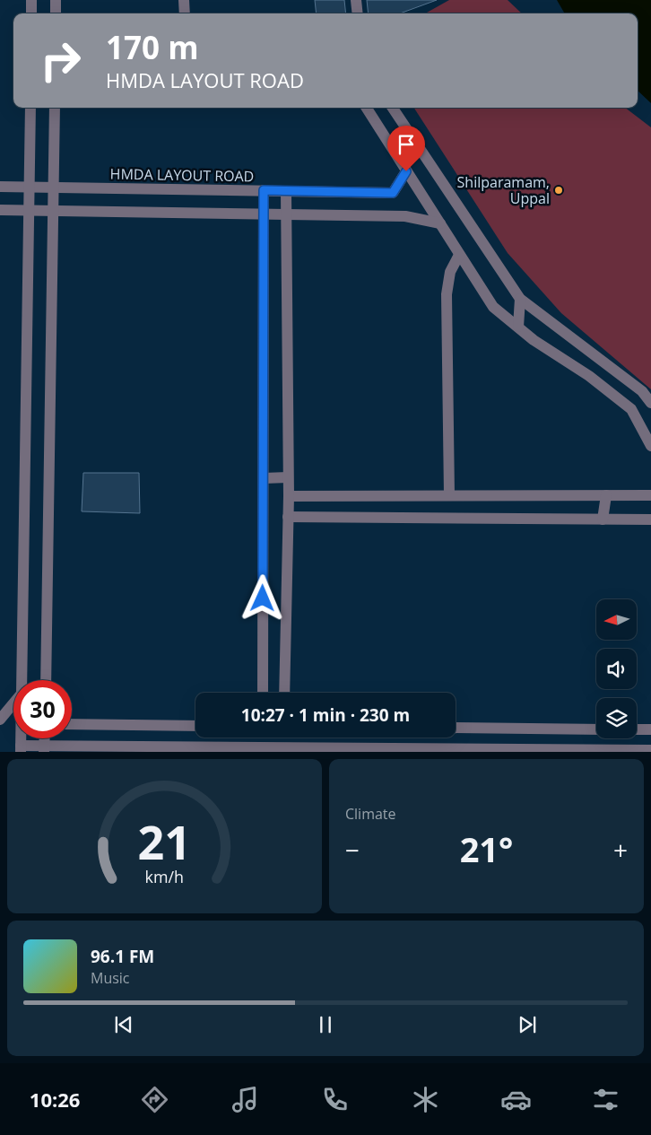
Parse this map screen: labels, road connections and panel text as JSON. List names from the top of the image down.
{
  "streets": {
    "street": ["HMDA LAYOUT ROAD"]
  },
  "places": ["Shilparamam, Uppal"],
  "north": "left",
  "page": {
    "turn": ["170 m", "HMDA LAYOUT ROAD"],
    "limit": "30",
    "trip": "10:27 · 1 min · 230 m",
    "tile": "Climate",
    "heat": ["−", "21°", "+"],
    "song": ["96.1 FM", "Music"],
    "tabs": "10:26",
    "gauge": ["21", "km/h"]
  }
}
